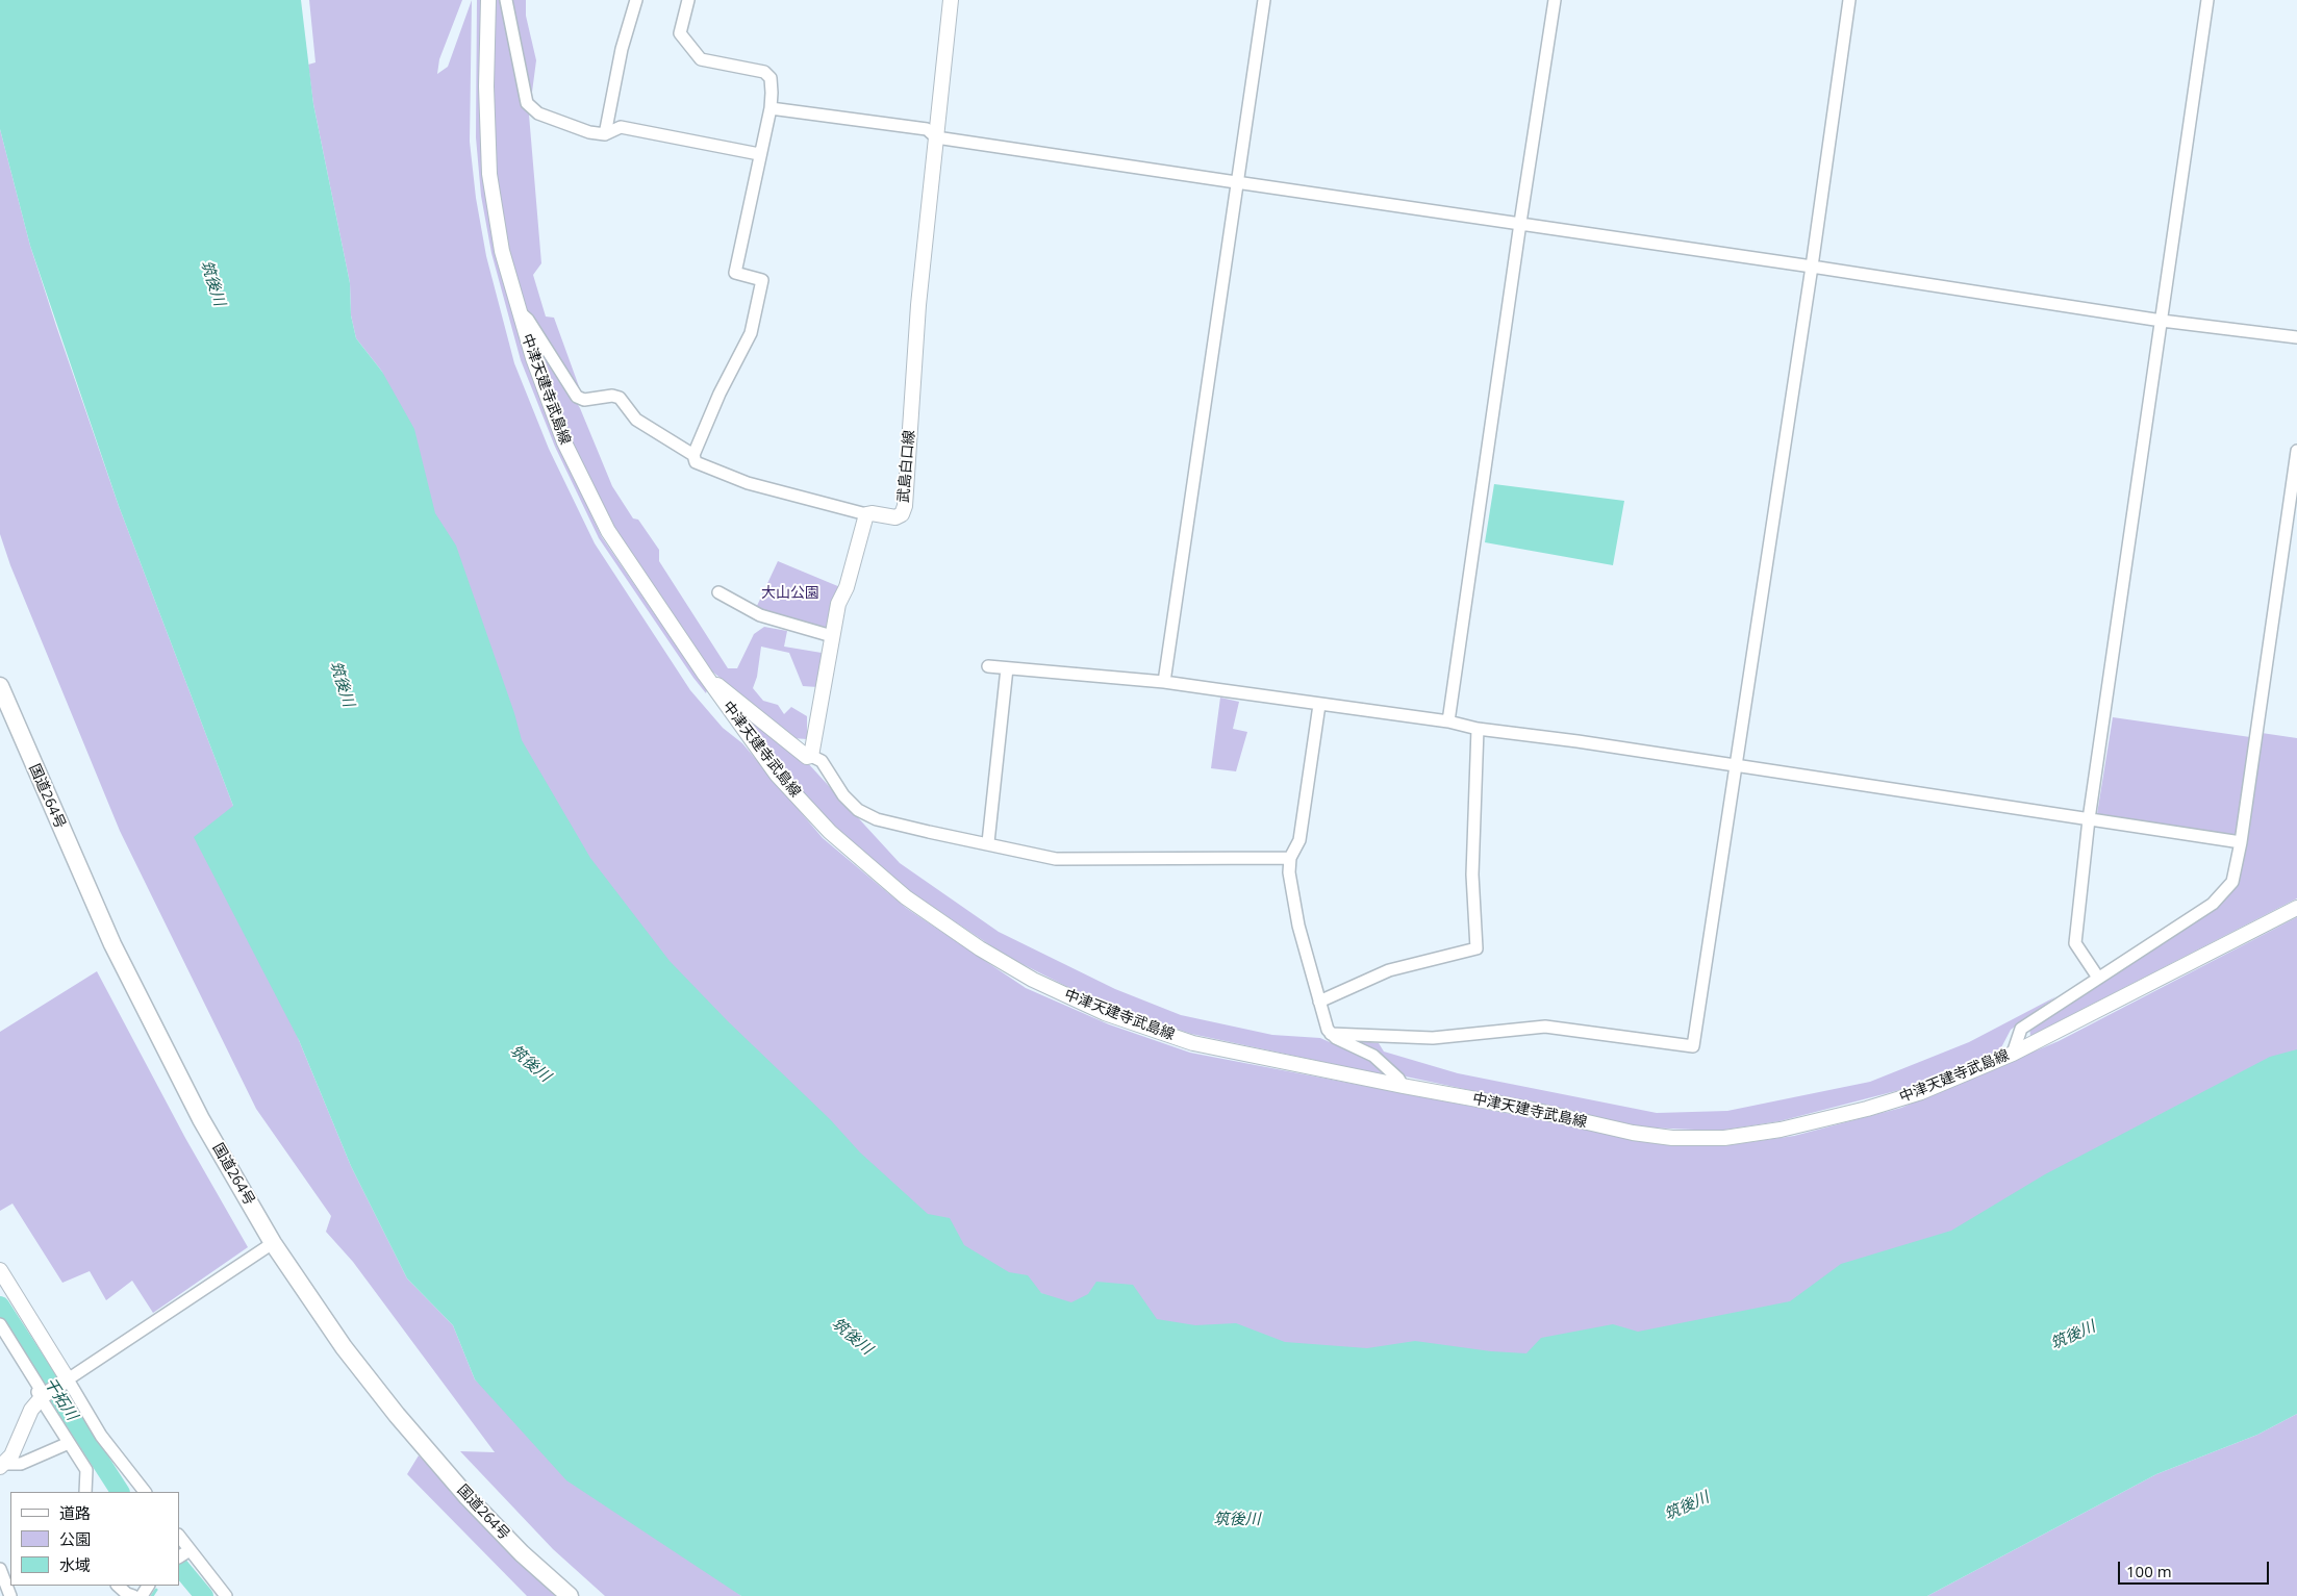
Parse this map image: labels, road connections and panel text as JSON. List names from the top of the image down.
{
  "streets": {
    "highway": ["国道264号"],
    "main road": ["中津天建寺武島線", "武島白口線"]
  },
  "water": ["筑後川", "干拓川"],
  "parks": ["大山公園"],
  "legend": ["道路", "公園", "水域"],
  "scale_bar": "100 m"
}
